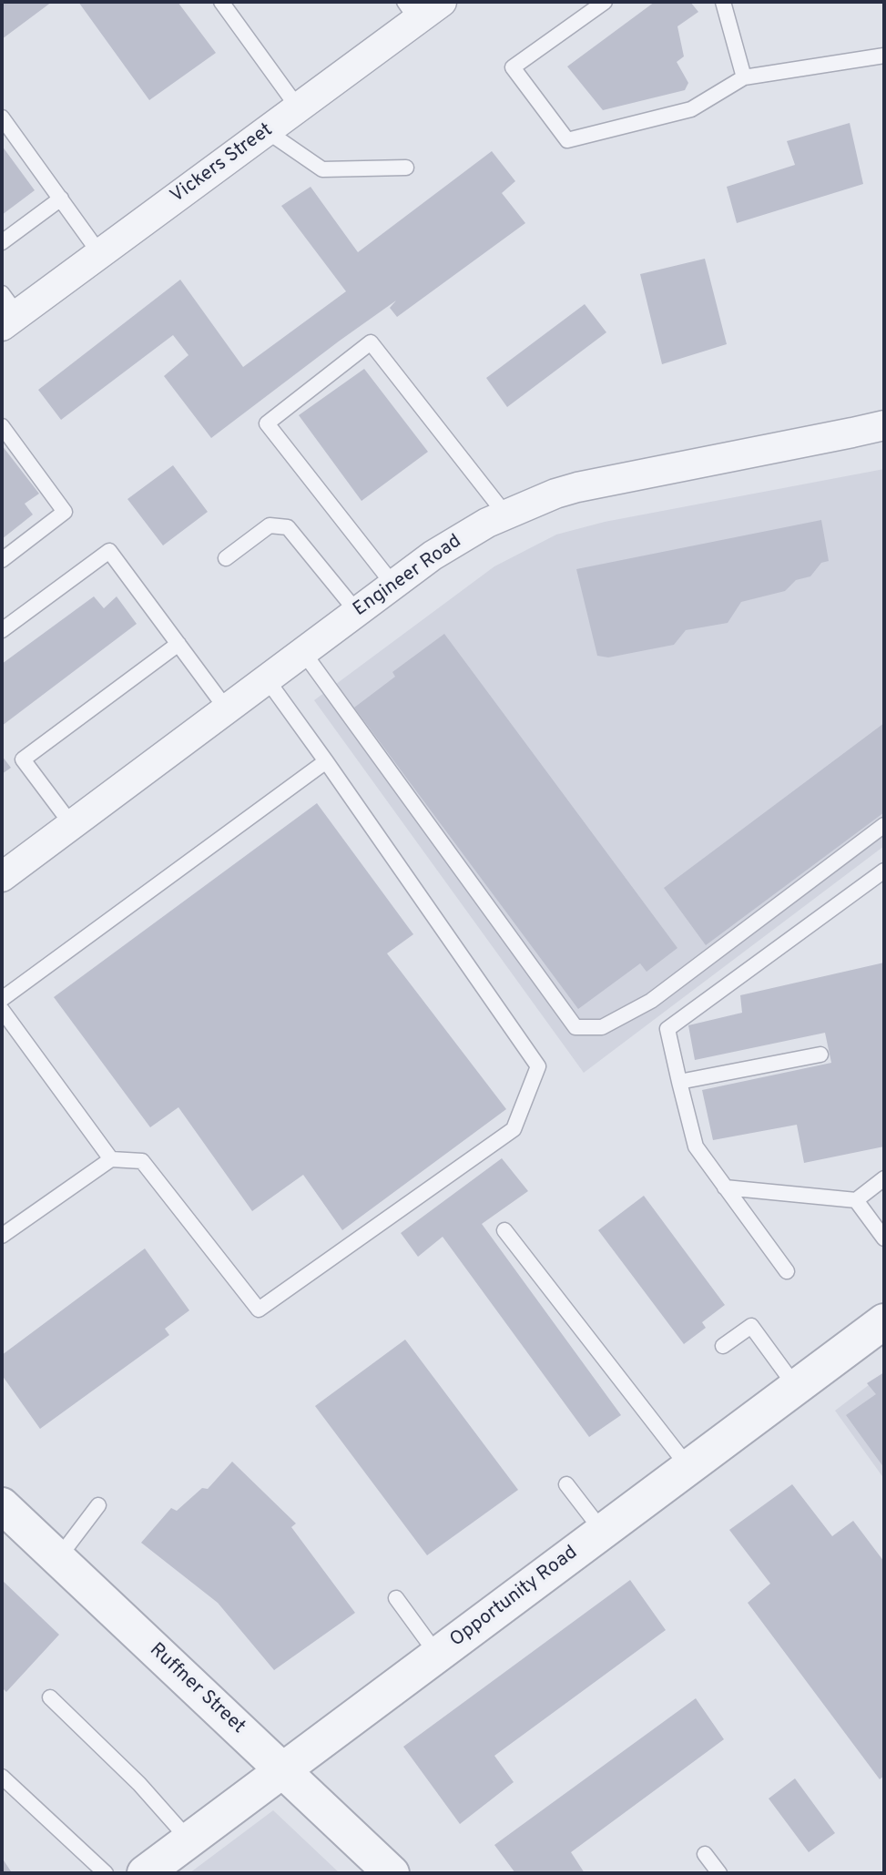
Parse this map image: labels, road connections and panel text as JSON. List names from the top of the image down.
{
  "streets": {
    "street": [
      "Vickers Street",
      "Engineer Road",
      "Opportunity Road",
      "Ruffner Street"
    ]
  },
  "crossings": [
    ["Opportunity Road", "Ruffner Street"]
  ]
}
